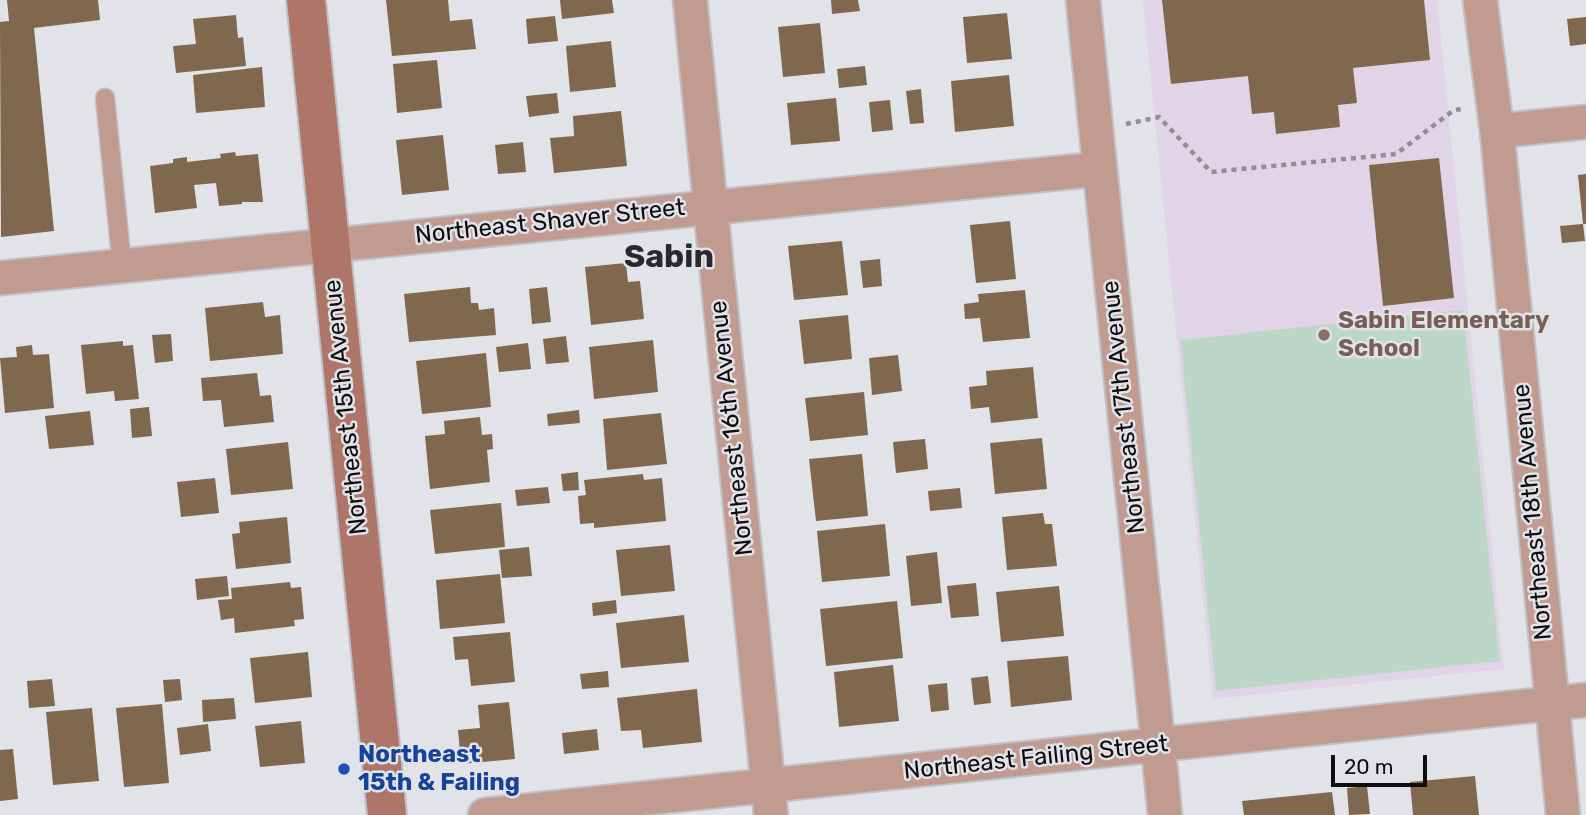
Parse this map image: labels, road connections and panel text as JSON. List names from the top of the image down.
{
  "streets": {
    "street": [
      "Northeast Shaver Street",
      "Northeast 15th Avenue",
      "Northeast 17th Avenue",
      "Northeast 16th Avenue",
      "Northeast 18th Avenue",
      "Northeast Failing Street"
    ]
  },
  "crossings": [
    ["Northeast Shaver Street", "Northeast 15th Avenue"],
    ["Northeast Shaver Street", "Northeast 17th Avenue"],
    ["Northeast Shaver Street", "Northeast 16th Avenue"],
    ["Northeast 17th Avenue", "Northeast Failing Street"],
    ["Northeast 16th Avenue", "Northeast Failing Street"],
    ["Northeast 18th Avenue", "Northeast Failing Street"]
  ],
  "districts": ["Sabin"],
  "places": ["Sabin Elementary School", "Northeast 15th & Failing"],
  "scale_bar": "20 m"
}
